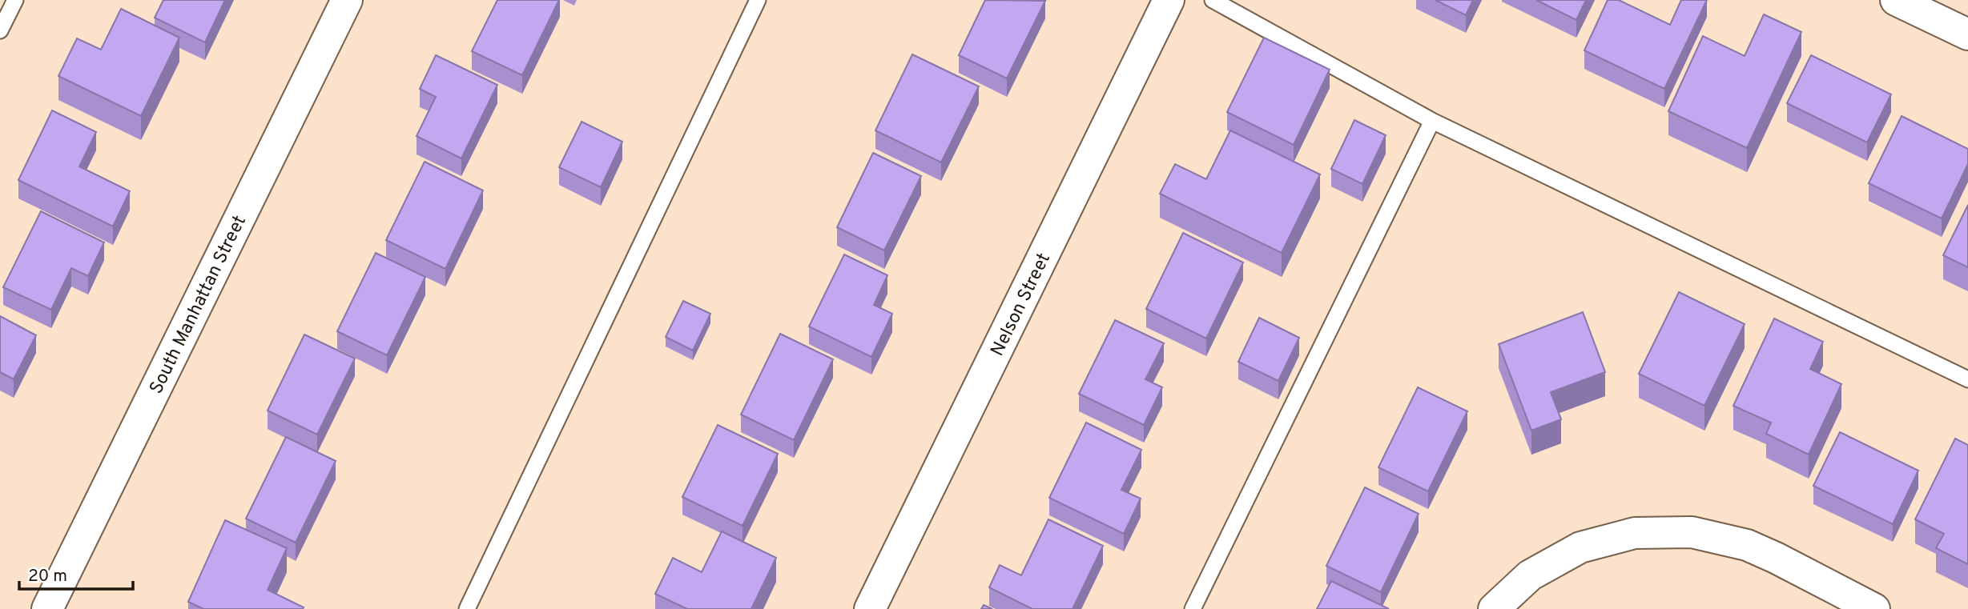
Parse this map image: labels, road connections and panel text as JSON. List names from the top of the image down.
{
  "streets": {
    "street": ["South Manhattan Street", "Nelson Street"]
  },
  "scale_bar": "20 m"
}
